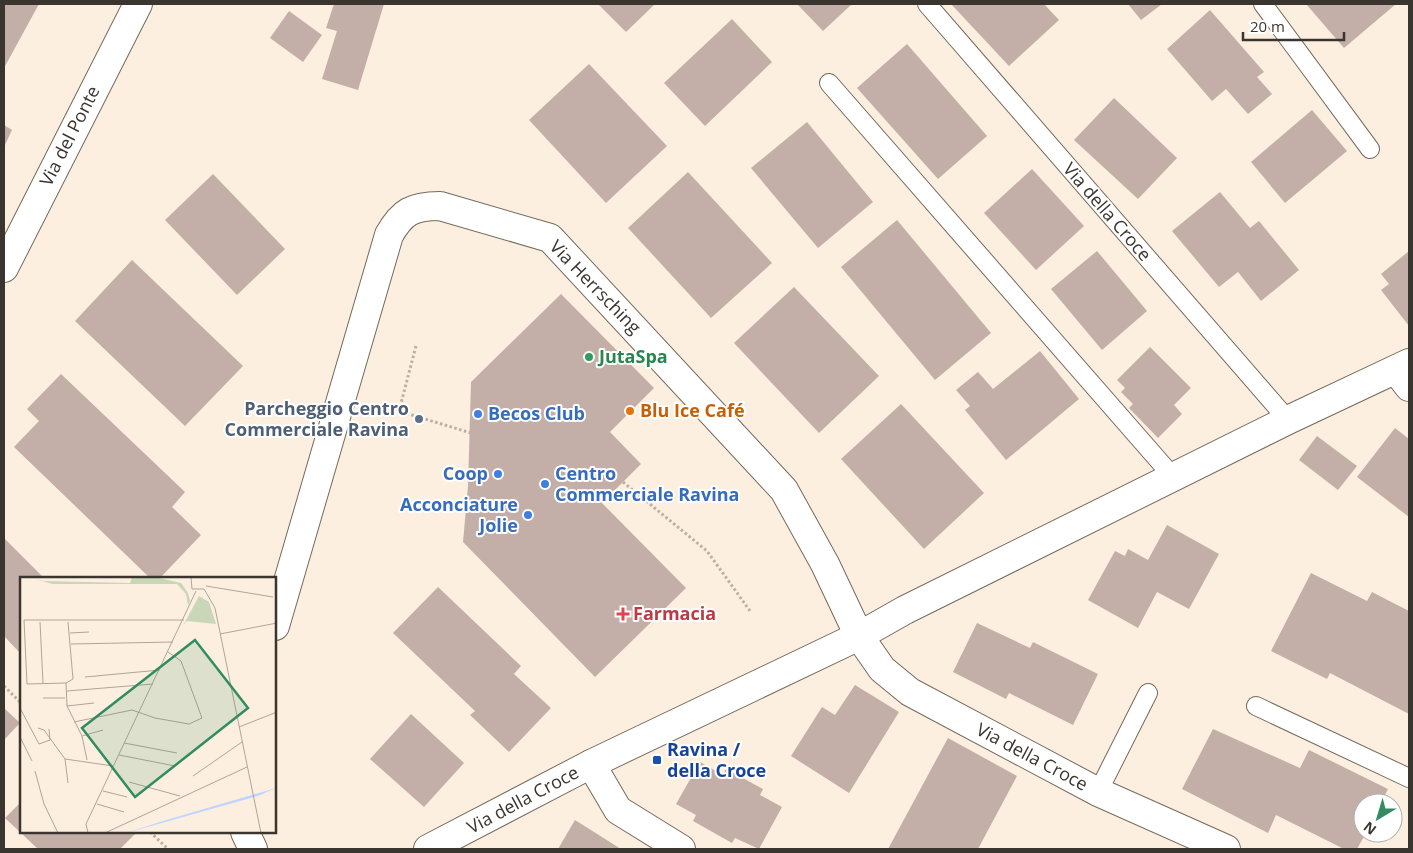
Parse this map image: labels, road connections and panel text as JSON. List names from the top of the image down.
{
  "streets": {
    "street": ["Via del Ponte", "Via della Croce", "Via Herrsching"]
  },
  "crossings": [
    ["Via della Croce", "Via Herrsching"]
  ],
  "places": {
    "other": [
      "JutaSpa",
      "Blu Ice Café",
      "Becos Club",
      "Parcheggio Centro Commerciale Ravina",
      "Coop",
      "Centro Commerciale Ravina",
      "Acconciature Jolie"
    ],
    "health": ["Farmacia"],
    "transit": ["Ravina / della Croce"]
  },
  "scale_bar": "20 m",
  "north": "bottom left"
}
